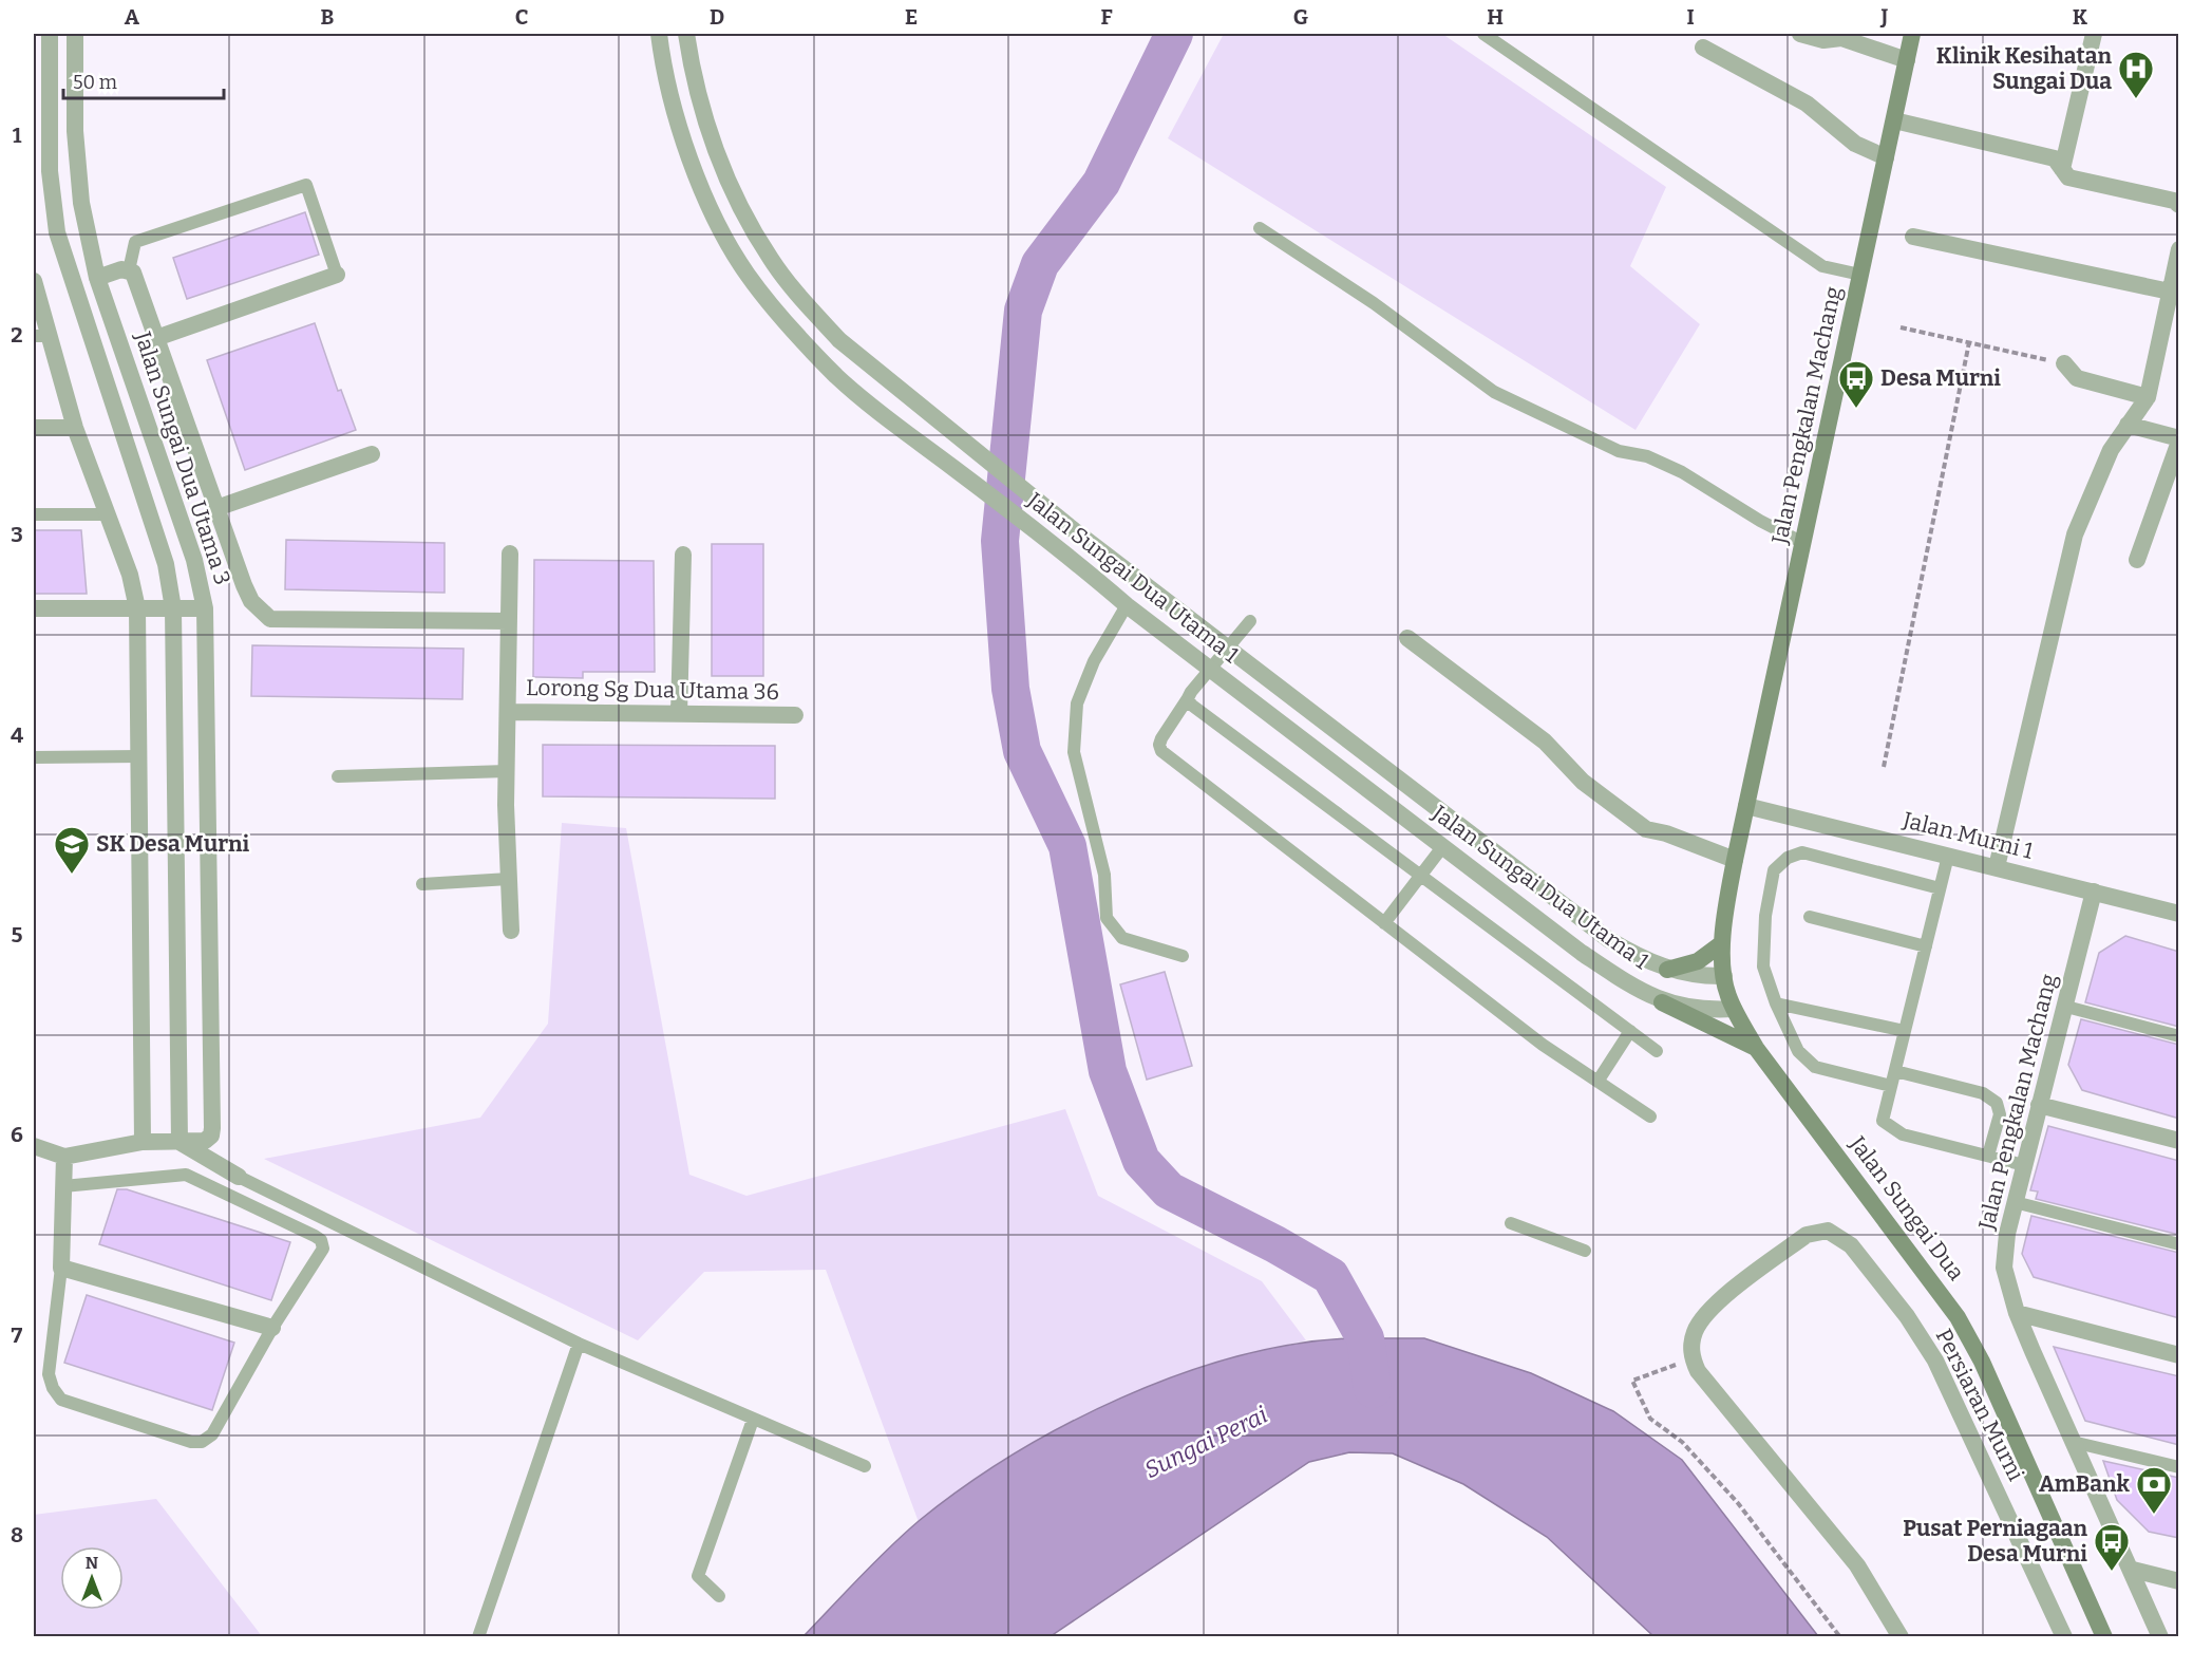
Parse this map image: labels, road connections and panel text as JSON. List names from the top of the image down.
{
  "streets": {
    "main road": ["Jalan Pengkalan Machang", "Jalan Sungai Dua"],
    "street": [
      "Jalan Sungai Dua Utama 3",
      "Jalan Sungai Dua Utama 1",
      "Lorong Sg Dua Utama 36",
      "Jalan Murni 1",
      "Persiaran Murni"
    ]
  },
  "crossings": [
    ["Jalan Pengkalan Machang", "Jalan Murni 1"],
    ["Jalan Pengkalan Machang", "Jalan Sungai Dua"],
    ["Jalan Sungai Dua Utama 1", "Jalan Sungai Dua"],
    ["Jalan Murni 1", "Jalan Sungai Dua"]
  ],
  "water": ["Sungai Perai"],
  "places": {
    "hospital": ["Klinik Kesihatan Sungai Dua"],
    "bus stop": ["Desa Murni", "Pusat Perniagaan Desa Murni"],
    "school or university": ["SK Desa Murni"],
    "bank": ["AmBank"]
  },
  "scale_bar": "50 m",
  "north": "top",
  "grid": {
    "columns": [
      "A",
      "B",
      "C",
      "D",
      "E",
      "F",
      "G",
      "H",
      "I",
      "J",
      "K"
    ],
    "rows": [
      "1",
      "2",
      "3",
      "4",
      "5",
      "6",
      "7",
      "8"
    ]
  }
}
